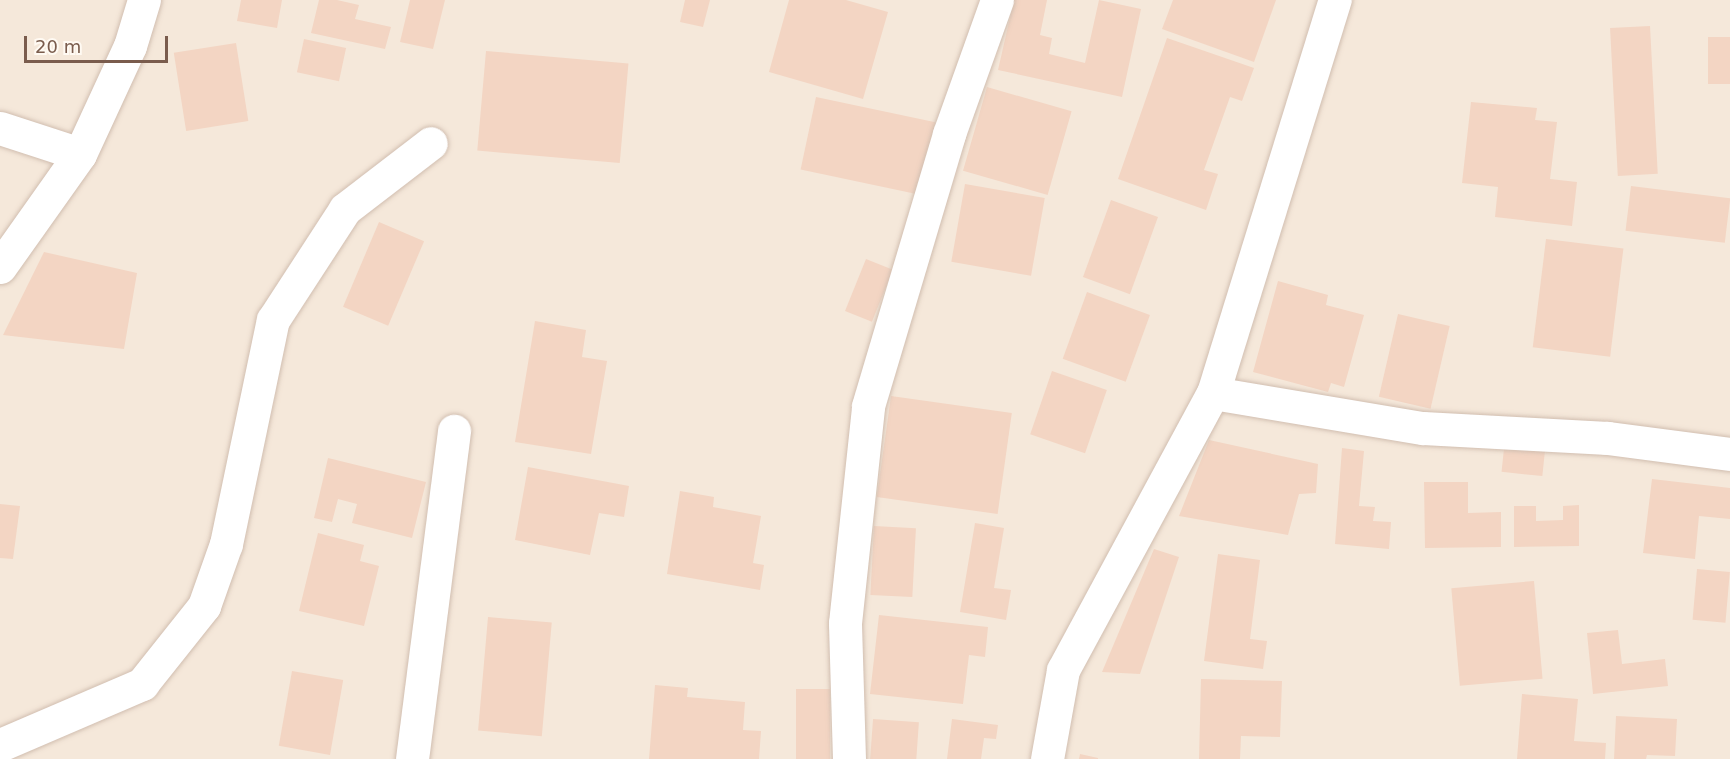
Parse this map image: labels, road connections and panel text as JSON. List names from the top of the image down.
{
  "scale_bar": "20 m"
}
